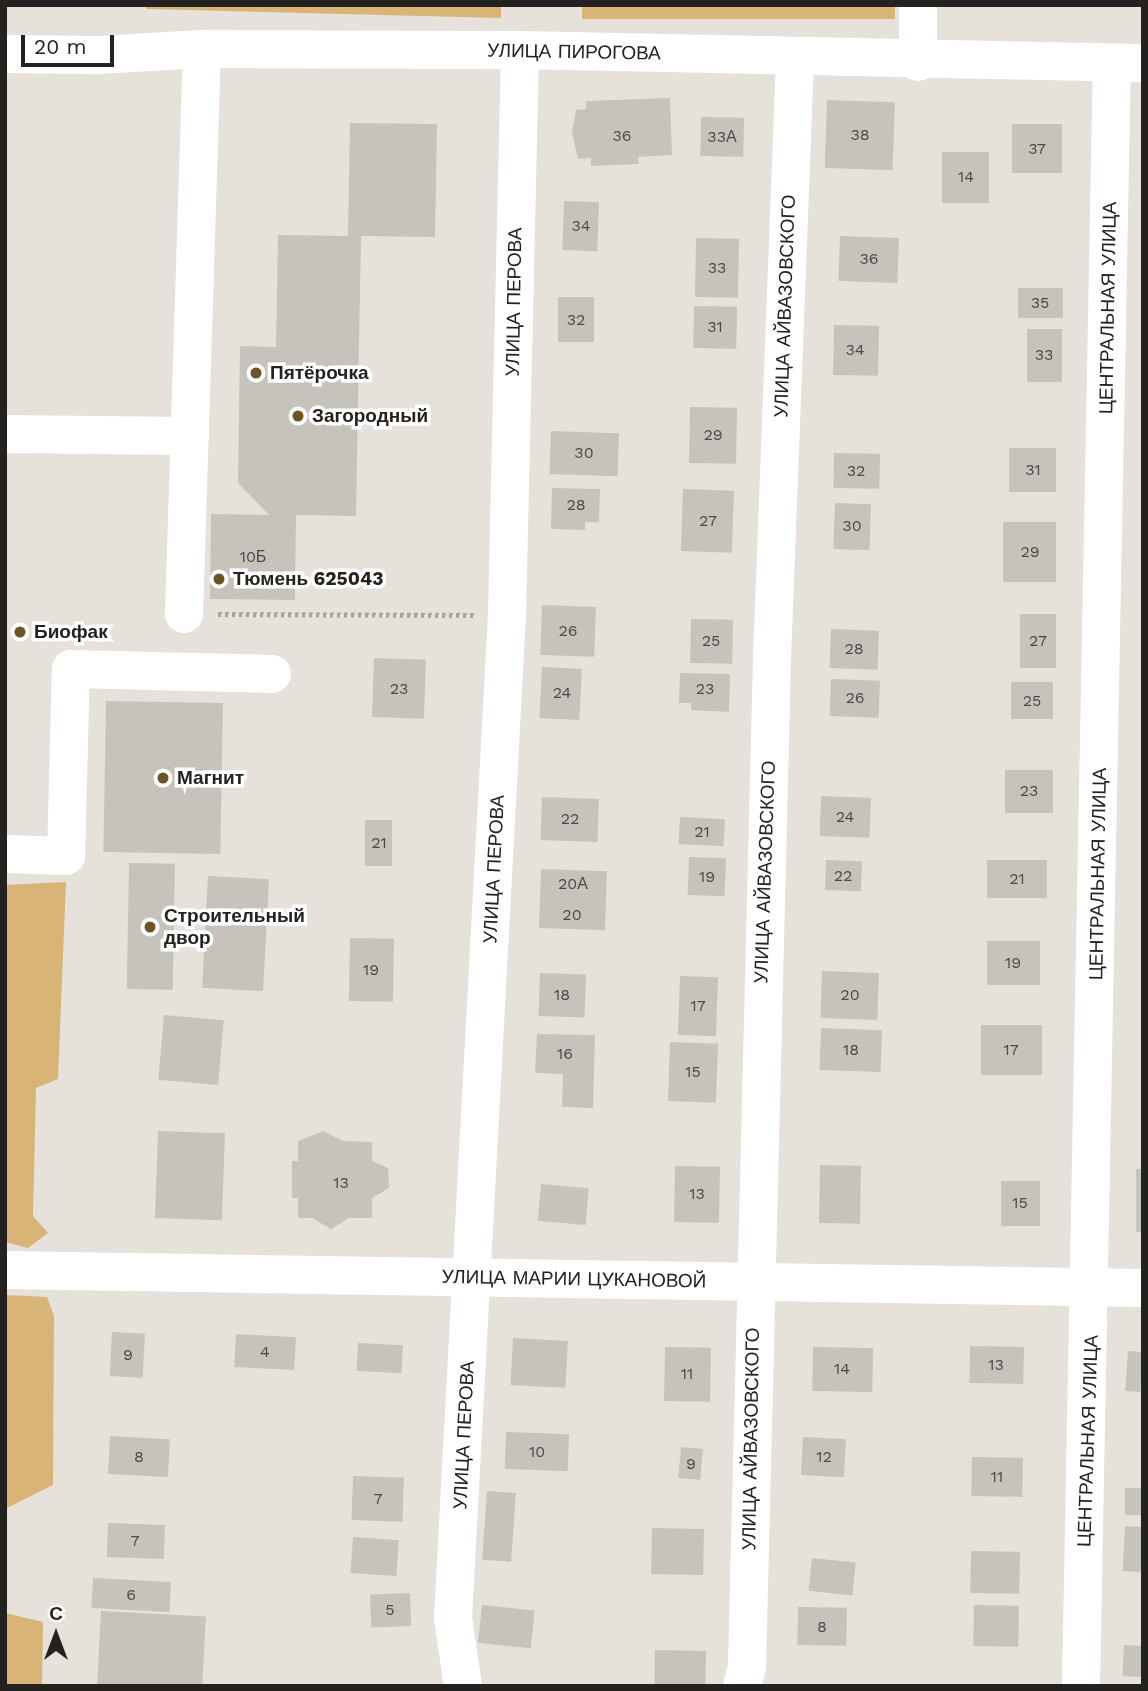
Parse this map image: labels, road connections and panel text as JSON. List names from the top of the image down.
{
  "streets": {
    "street": [
      "УЛИЦА ПИРОГОВА",
      "УЛИЦА ПЕРОВА",
      "УЛИЦА АЙВАЗОВСКОГО",
      "ЦЕНТРАЛЬНАЯ УЛИЦА",
      "УЛИЦА МАРИИ ЦУКАНОВОЙ"
    ]
  },
  "crossings": [
    ["УЛИЦА ПИРОГОВА", "УЛИЦА ПЕРОВА"],
    ["УЛИЦА ПИРОГОВА", "УЛИЦА АЙВАЗОВСКОГО"],
    ["УЛИЦА ПИРОГОВА", "ЦЕНТРАЛЬНАЯ УЛИЦА"],
    ["УЛИЦА ПЕРОВА", "УЛИЦА МАРИИ ЦУКАНОВОЙ"],
    ["УЛИЦА АЙВАЗОВСКОГО", "УЛИЦА МАРИИ ЦУКАНОВОЙ"],
    ["ЦЕНТРАЛЬНАЯ УЛИЦА", "УЛИЦА МАРИИ ЦУКАНОВОЙ"]
  ],
  "places": [
    "Пятёрочка",
    "Загородный",
    "Тюмень 625043",
    "Биофак",
    "Магнит",
    "Строительный двор"
  ],
  "house_numbers": [
    "38",
    "36",
    "33А",
    "37",
    "14",
    "34",
    "36",
    "33",
    "35",
    "32",
    "31",
    "34",
    "33",
    "29",
    "30",
    "31",
    "32",
    "28",
    "27",
    "30",
    "29",
    "10Б",
    "26",
    "25",
    "27",
    "28",
    "23",
    "23",
    "24",
    "26",
    "25",
    "23",
    "24",
    "22",
    "21",
    "21",
    "22",
    "19",
    "21",
    "20А",
    "20",
    "19",
    "19",
    "18",
    "20",
    "17",
    "18",
    "17",
    "16",
    "15",
    "13",
    "13",
    "15",
    "4",
    "9",
    "13",
    "14",
    "11",
    "10",
    "8",
    "12",
    "9",
    "11",
    "7",
    "7",
    "6",
    "5",
    "8"
  ],
  "scale_bar": "20 m",
  "north": "top"
}
